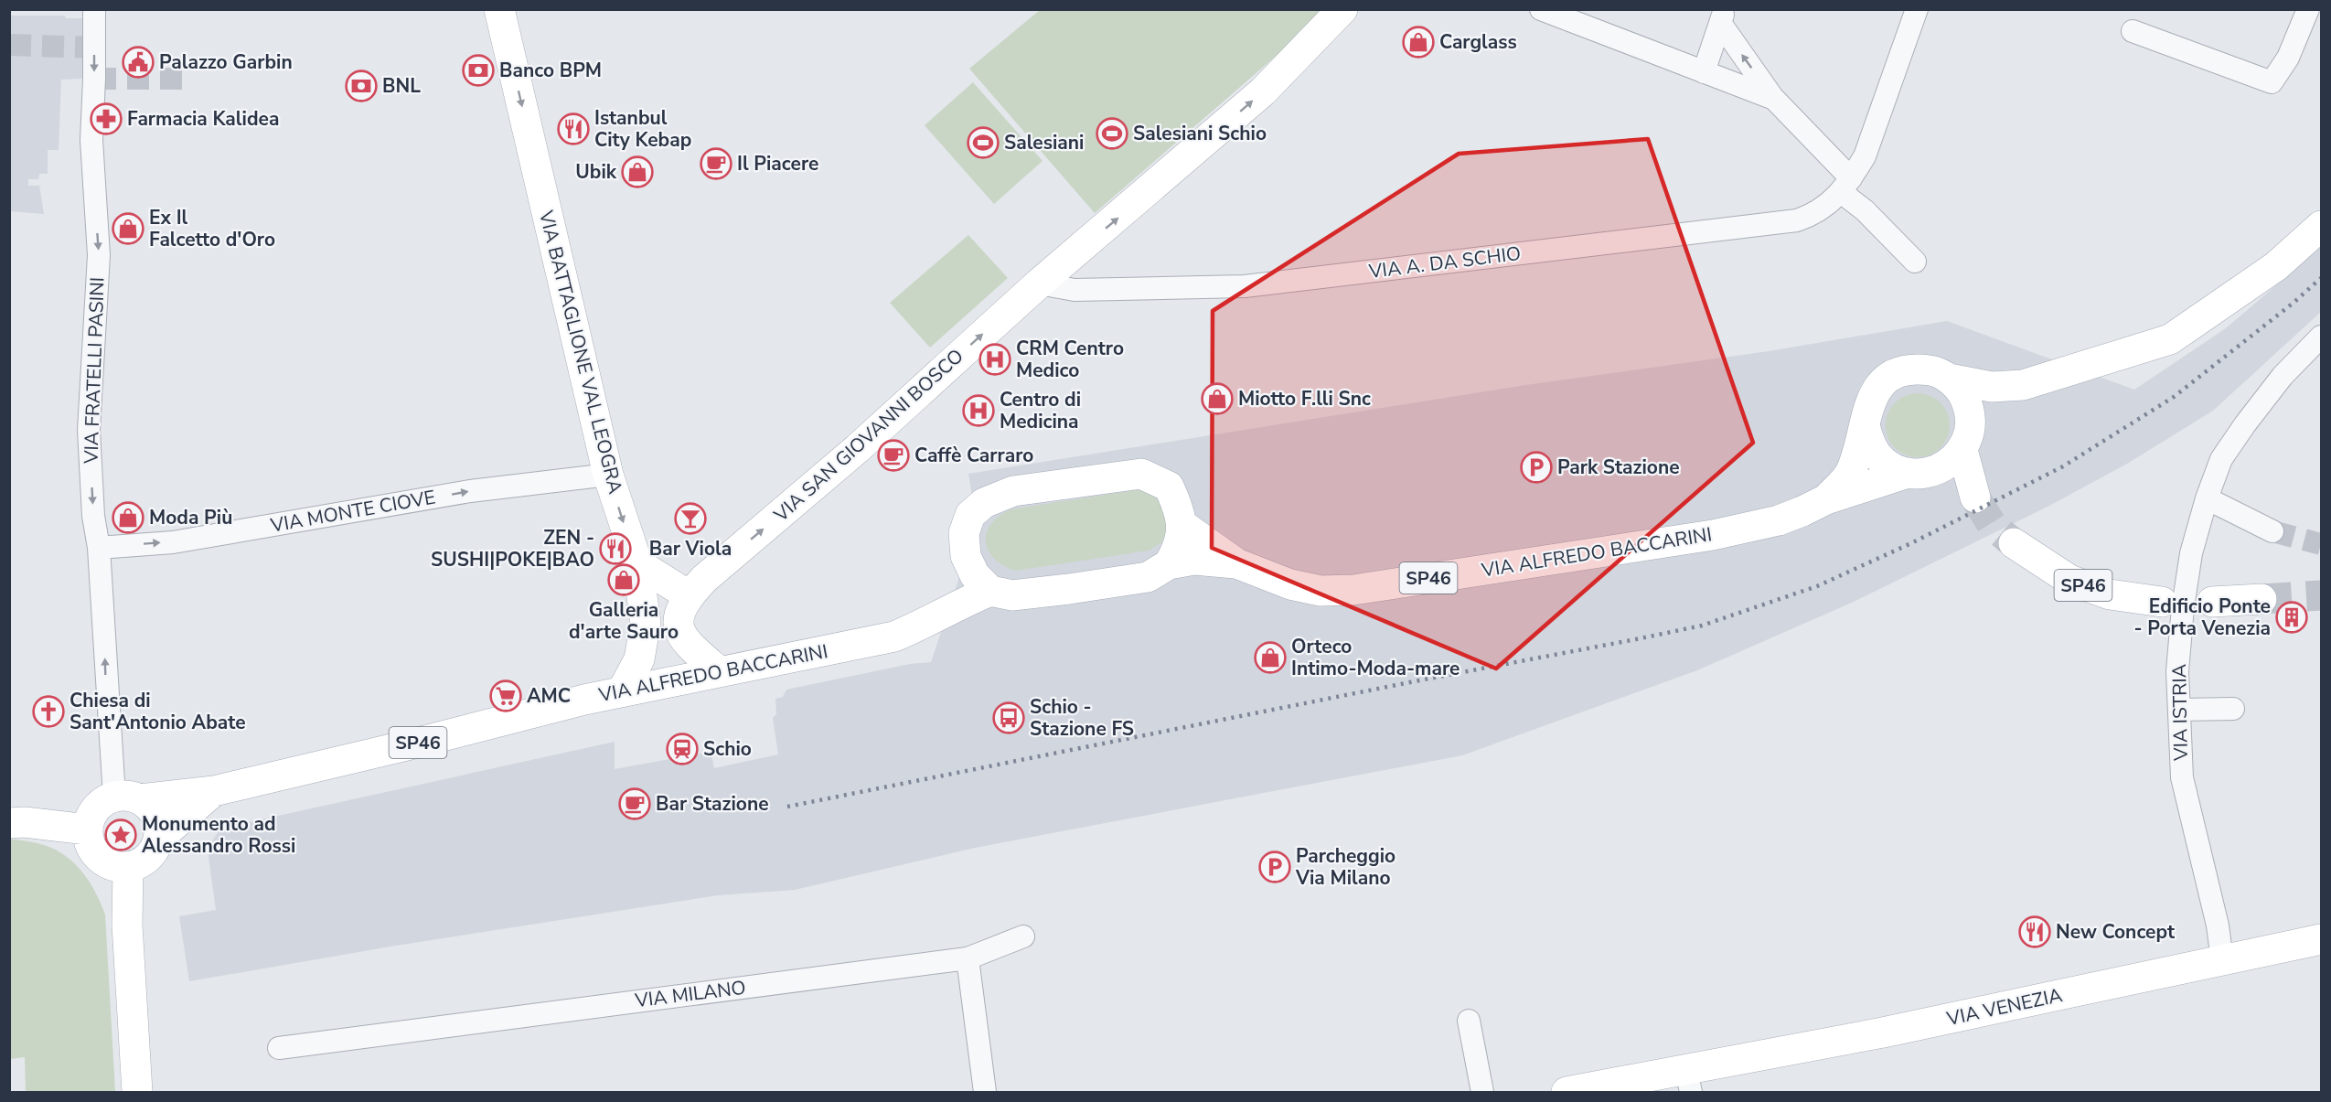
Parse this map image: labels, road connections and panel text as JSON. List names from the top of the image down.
{
  "streets": {
    "main road": [
      "VIA BATTAGLIONE VAL LEOGRA",
      "VIA SAN GIOVANNI BOSCO",
      "VIA ALFREDO BACCARINI",
      "SP46",
      "VIA VENEZIA"
    ],
    "street": [
      "VIA A. DA SCHIO",
      "VIA FRATELLI PASINI",
      "VIA MONTE CIOVE",
      "VIA ISTRIA",
      "VIA MILANO"
    ]
  },
  "crossings": [
    ["VIA A. DA SCHIO", "VIA SAN GIOVANNI BOSCO"],
    ["VIA BATTAGLIONE VAL LEOGRA", "VIA MONTE CIOVE"],
    ["VIA BATTAGLIONE VAL LEOGRA", "VIA ALFREDO BACCARINI"],
    ["VIA FRATELLI PASINI", "VIA MONTE CIOVE"],
    ["VIA FRATELLI PASINI", "VIA ALFREDO BACCARINI"],
    ["VIA SAN GIOVANNI BOSCO", "VIA ALFREDO BACCARINI"],
    ["VIA ISTRIA", "VIA VENEZIA"]
  ],
  "one_way": ["VIA BATTAGLIONE VAL LEOGRA", "VIA SAN GIOVANNI BOSCO", "VIA MONTE CIOVE"],
  "places": {
    "shop": [
      "Carglass",
      "Ubik",
      "Ex Il Falcetto d'Oro",
      "Miotto F.lli Snc",
      "Moda Più",
      "Galleria d'arte Sauro",
      "Orteco Intimo-Moda-mare"
    ],
    "public building": ["Palazzo Garbin"],
    "bank": ["Banco BPM", "BNL"],
    "pharmacy": ["Farmacia Kalidea"],
    "restaurant": ["Istanbul City Kebap", "ZEN - SUSHI|POKE|BAO", "New Concept"],
    "sports": ["Salesiani Schio", "Salesiani"],
    "cafe": ["Il Piacere", "Caffè Carraro", "Bar Stazione"],
    "hospital": ["CRM Centro Medico", "Centro di Medicina"],
    "parking": ["Park Stazione", "Parcheggio Via Milano"],
    "bar": ["Bar Viola"],
    "building": ["Edificio Ponte - Porta Venezia"],
    "supermarket": ["AMC"],
    "church": ["Chiesa di Sant'Antonio Abate"],
    "bus stop": ["Schio - Stazione FS"],
    "station": ["Schio"],
    "place": ["Monumento ad Alessandro Rossi"]
  }
}
